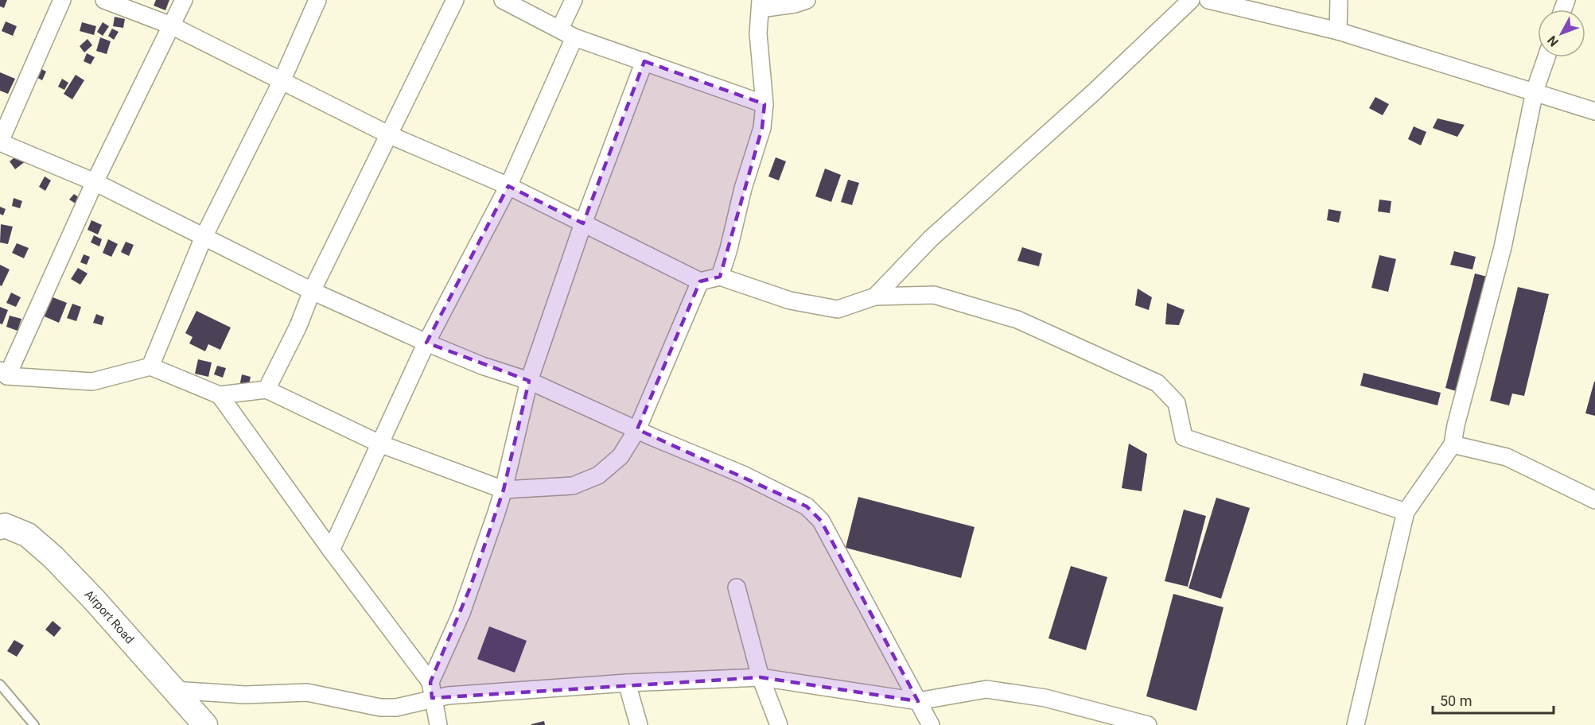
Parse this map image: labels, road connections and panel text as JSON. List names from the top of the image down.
{
  "streets": {
    "street": ["Airport Road"]
  },
  "scale_bar": "50 m",
  "north": "bottom left"
}
